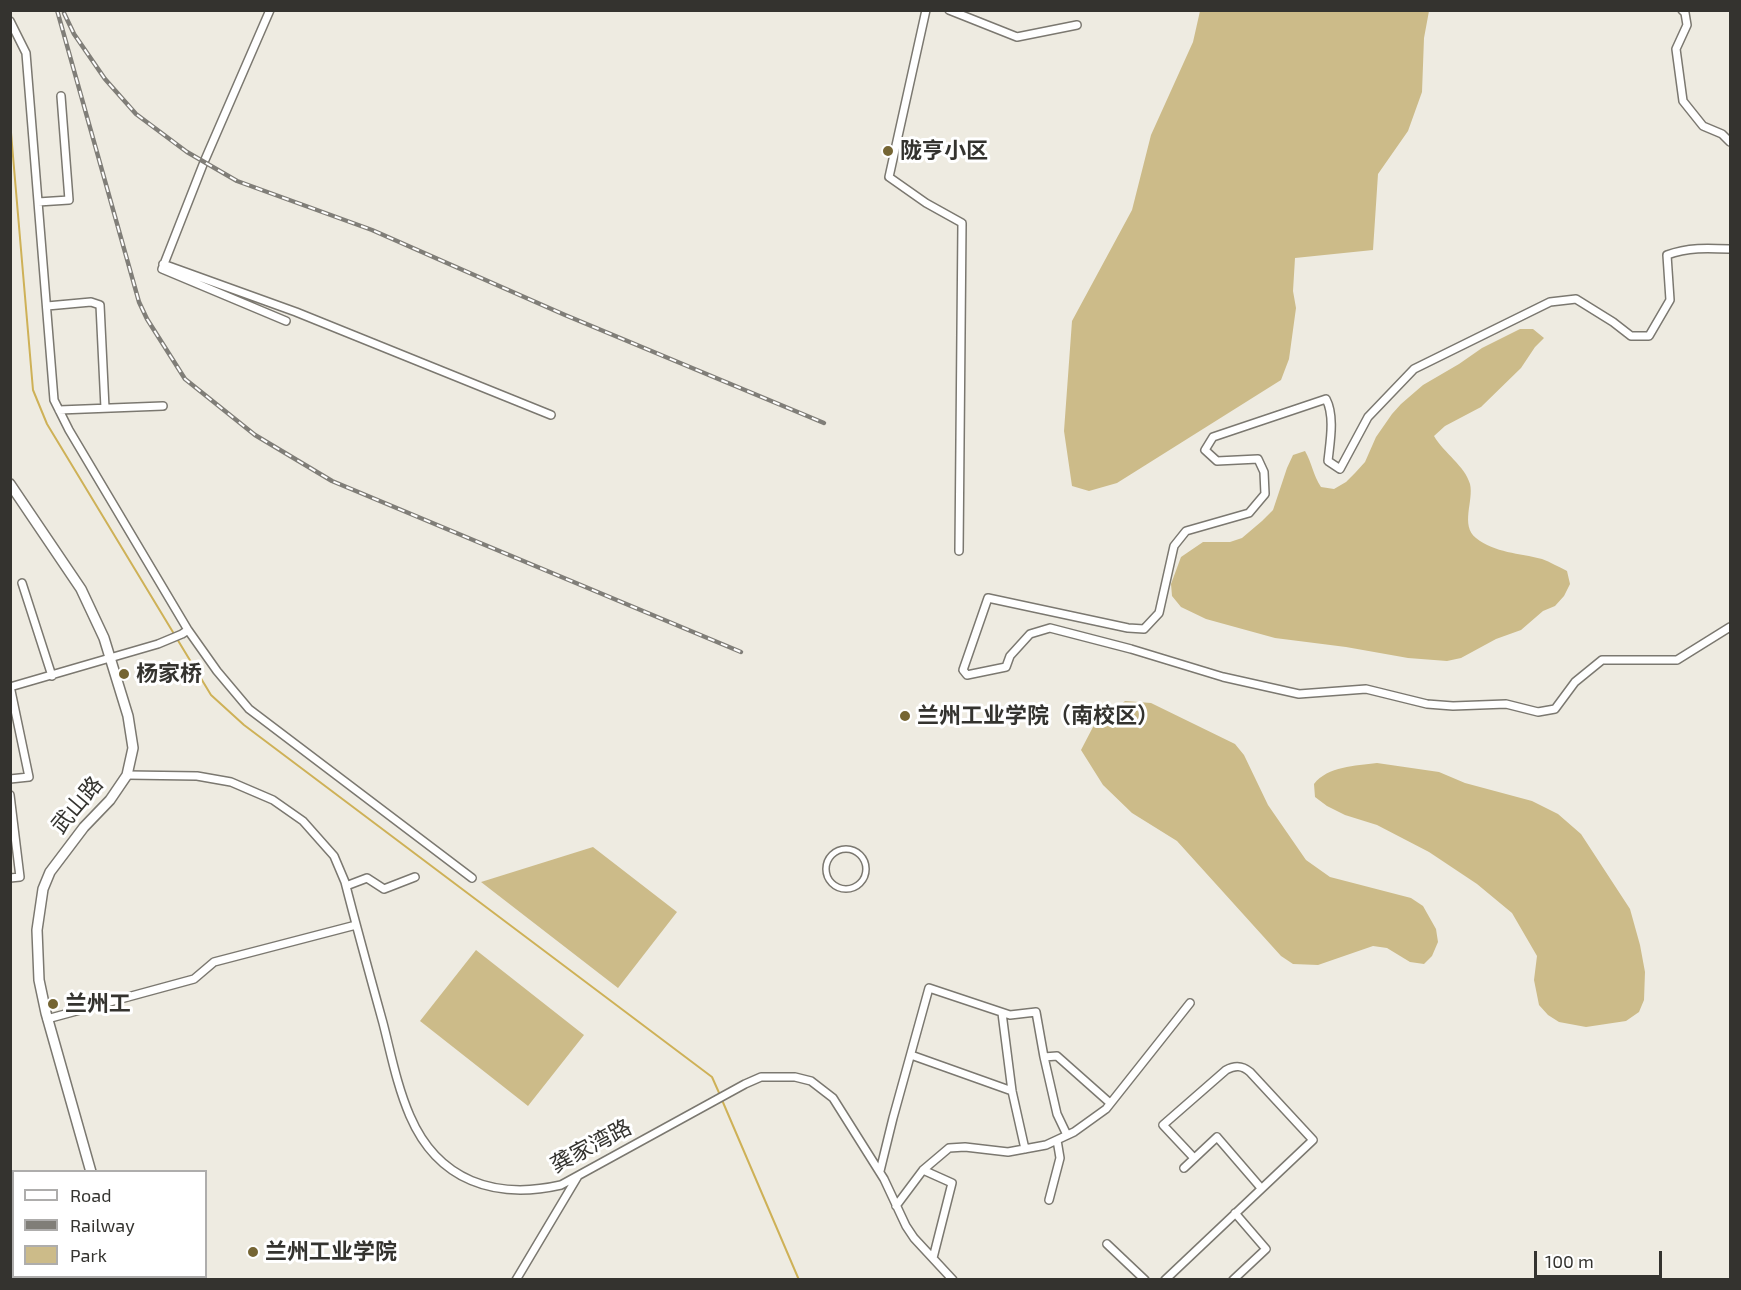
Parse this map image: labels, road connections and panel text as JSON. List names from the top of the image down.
{
  "streets": {
    "main road": ["武山路"],
    "street": ["龚家湾路"]
  },
  "crossings": [
    ["武山路", "龚家湾路"]
  ],
  "places": [
    "陇亨小区",
    "杨家桥",
    "兰州工业学院（南校区）",
    "兰州工",
    "兰州工业学院"
  ],
  "legend": ["Road", "Railway", "Park"],
  "scale_bar": "100 m"
}
